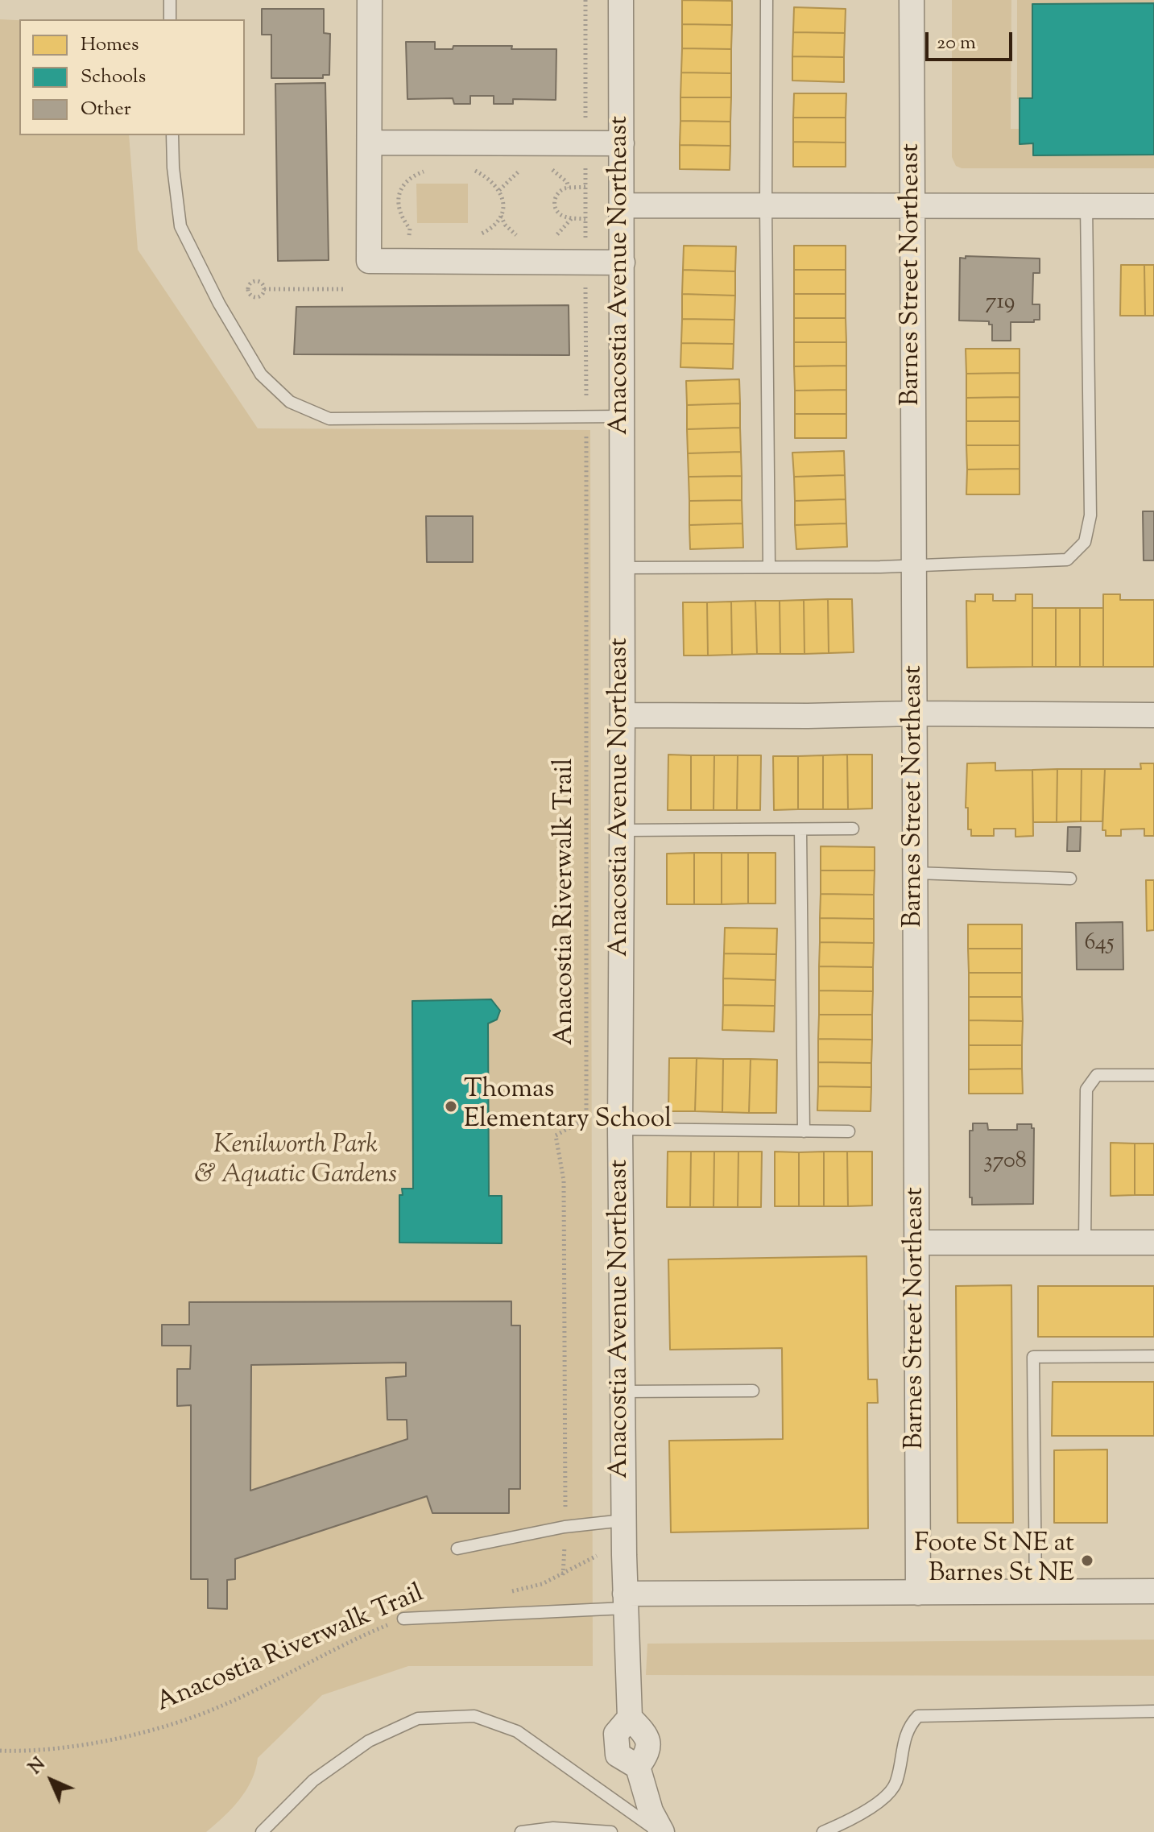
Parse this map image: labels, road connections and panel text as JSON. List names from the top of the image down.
{
  "streets": {
    "street": ["Barnes Street Northeast", "Anacostia Avenue Northeast"],
    "path": ["Anacostia Riverwalk Trail"]
  },
  "parks": ["Kenilworth Park & Aquatic Gardens"],
  "places": ["Thomas Elementary School", "Foote St NE at Barnes St NE"],
  "house_numbers": ["719", "645", "3708"],
  "legend": ["Homes", "Schools", "Other"],
  "scale_bar": "20 m",
  "north": "top left"
}
